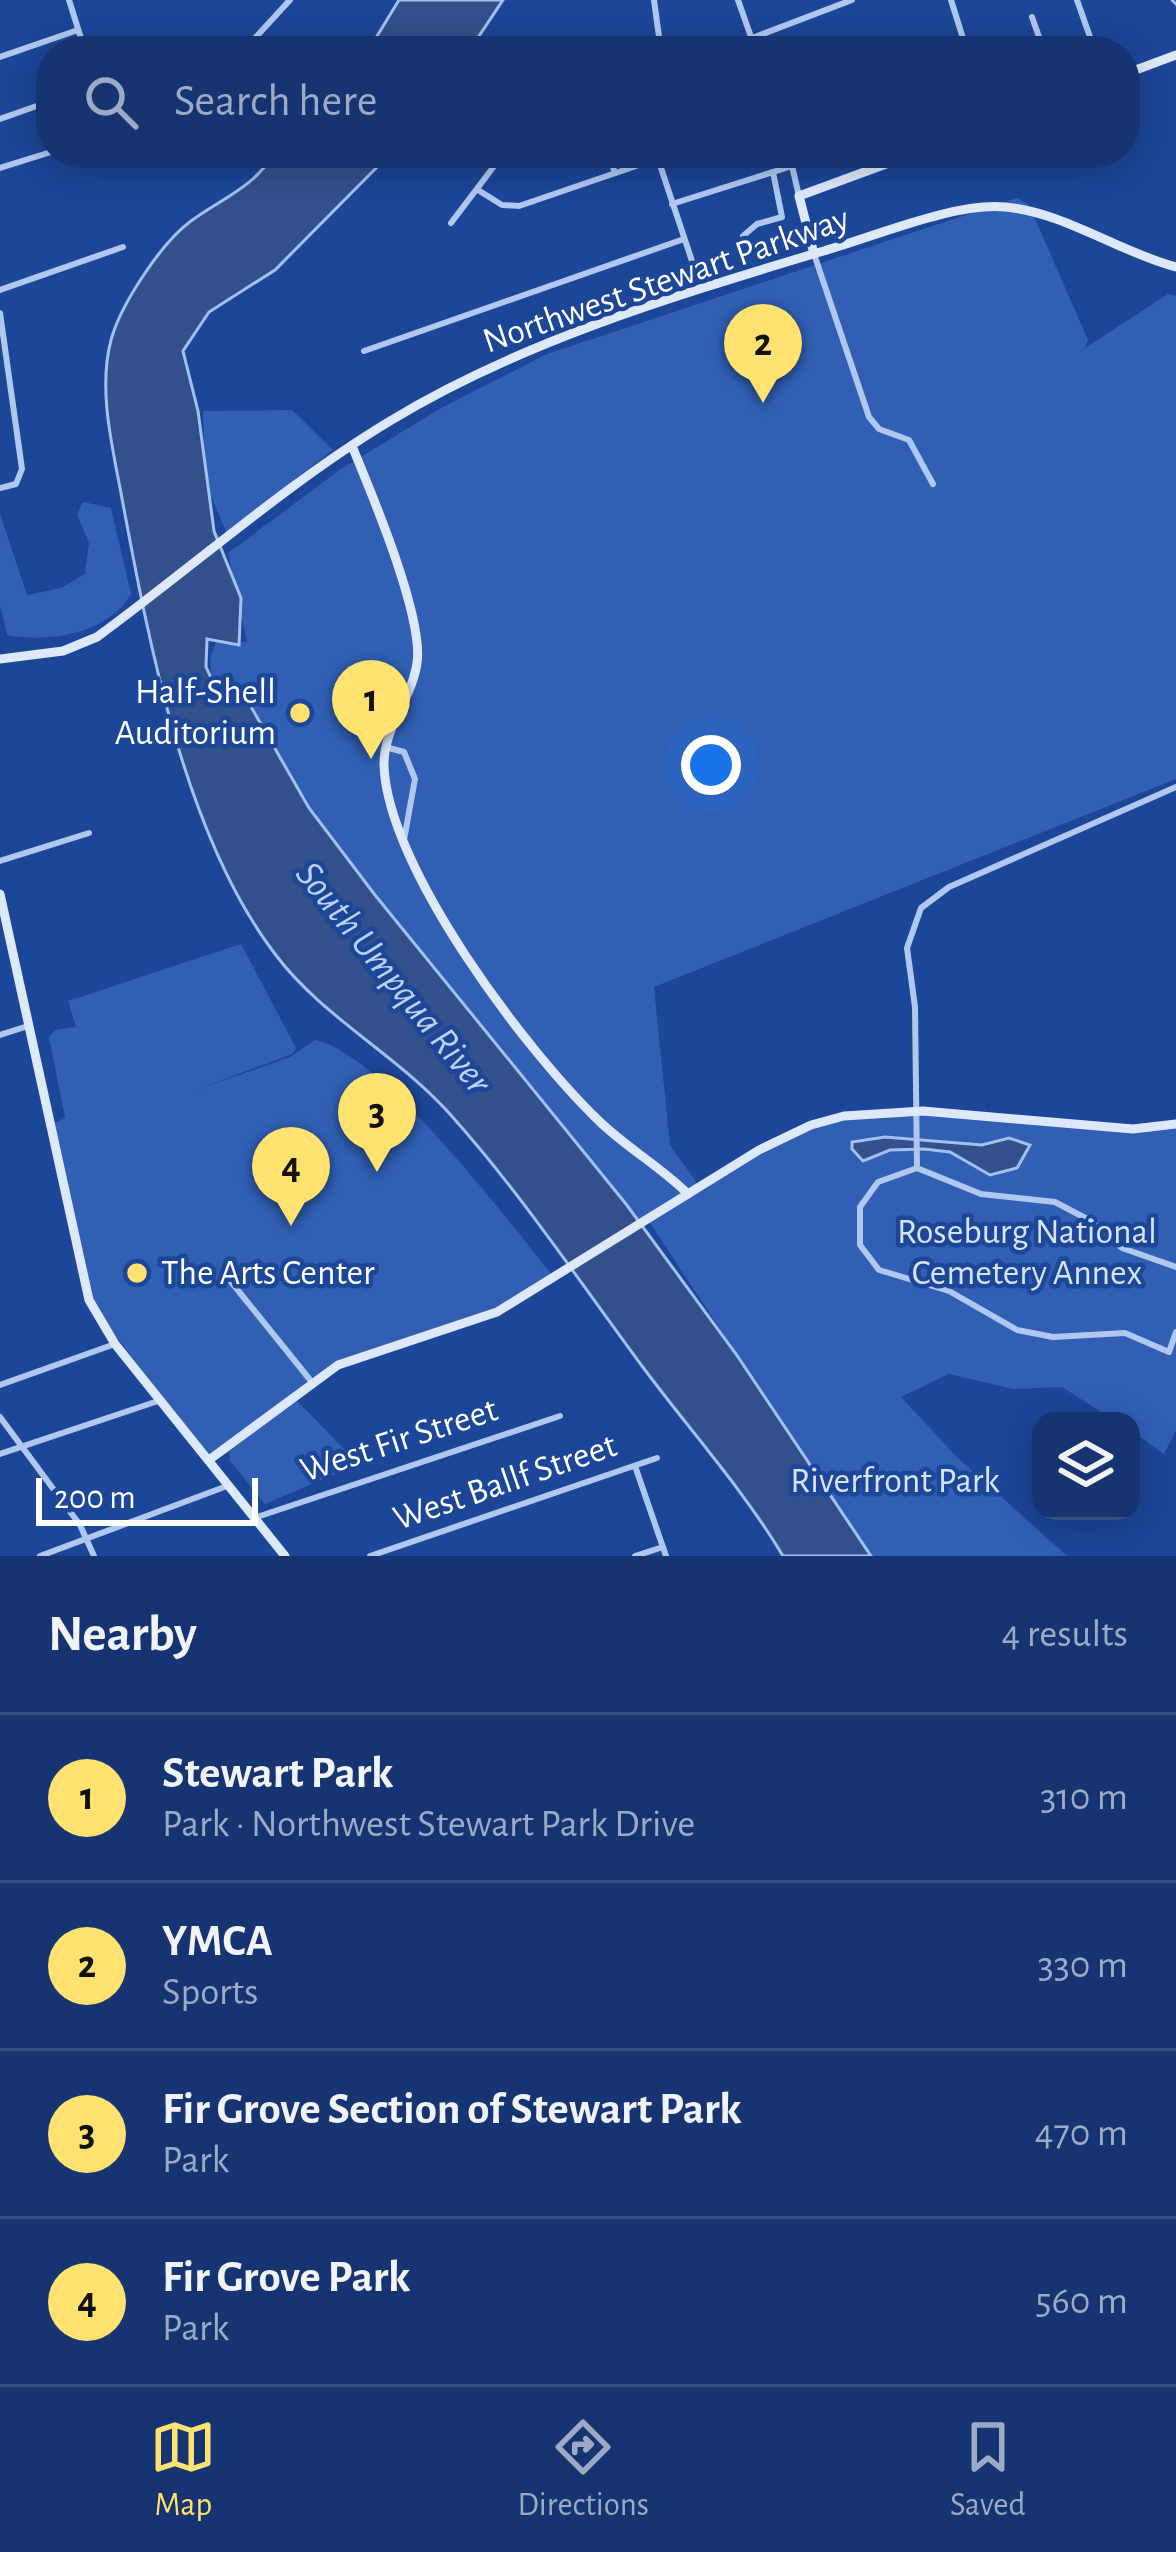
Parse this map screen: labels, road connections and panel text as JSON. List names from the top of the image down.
{
  "streets": {
    "street": ["Northwest Stewart Parkway", "West Fir Street", "West Ballf Street"]
  },
  "water": ["South Umpqua River"],
  "parks": ["Roseburg National Cemetery Annex", "Riverfront Park"],
  "places": ["Half-Shell Auditorium", "The Arts Center"],
  "scale_bar": "200 m",
  "page": {
    "search": "Search here",
    "pins": [
      "2",
      "1",
      "3",
      "4"
    ],
    "scale": "200 m",
    "heading": ["Nearby", "4 results"],
    "list": [
      {
        "mark": "1",
        "name": "Stewart Park",
        "note": "Park · Northwest Stewart Park Drive",
        "value": "310 m"
      },
      {
        "mark": "2",
        "name": "YMCA",
        "note": "Sports",
        "value": "330 m"
      },
      {
        "mark": "3",
        "name": "Fir Grove Section of Stewart Park",
        "note": "Park",
        "value": "470 m"
      },
      {
        "mark": "4",
        "name": "Fir Grove Park",
        "note": "Park",
        "value": "560 m"
      }
    ],
    "nav": ["Map", "Directions", "Saved"]
  }
}
